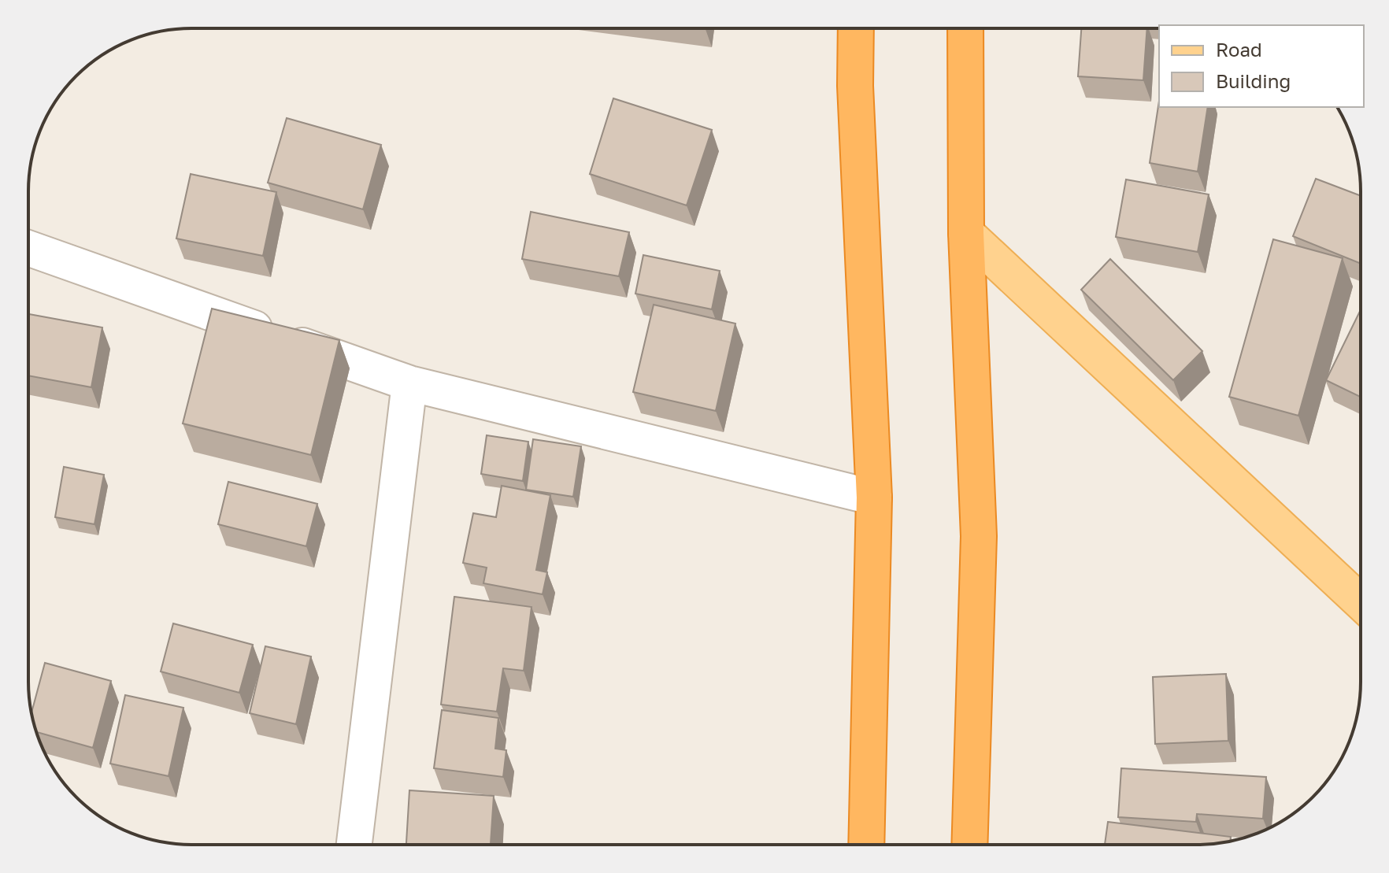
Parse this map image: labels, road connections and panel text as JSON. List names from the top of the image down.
{
  "legend": ["Road", "Building"]
}
